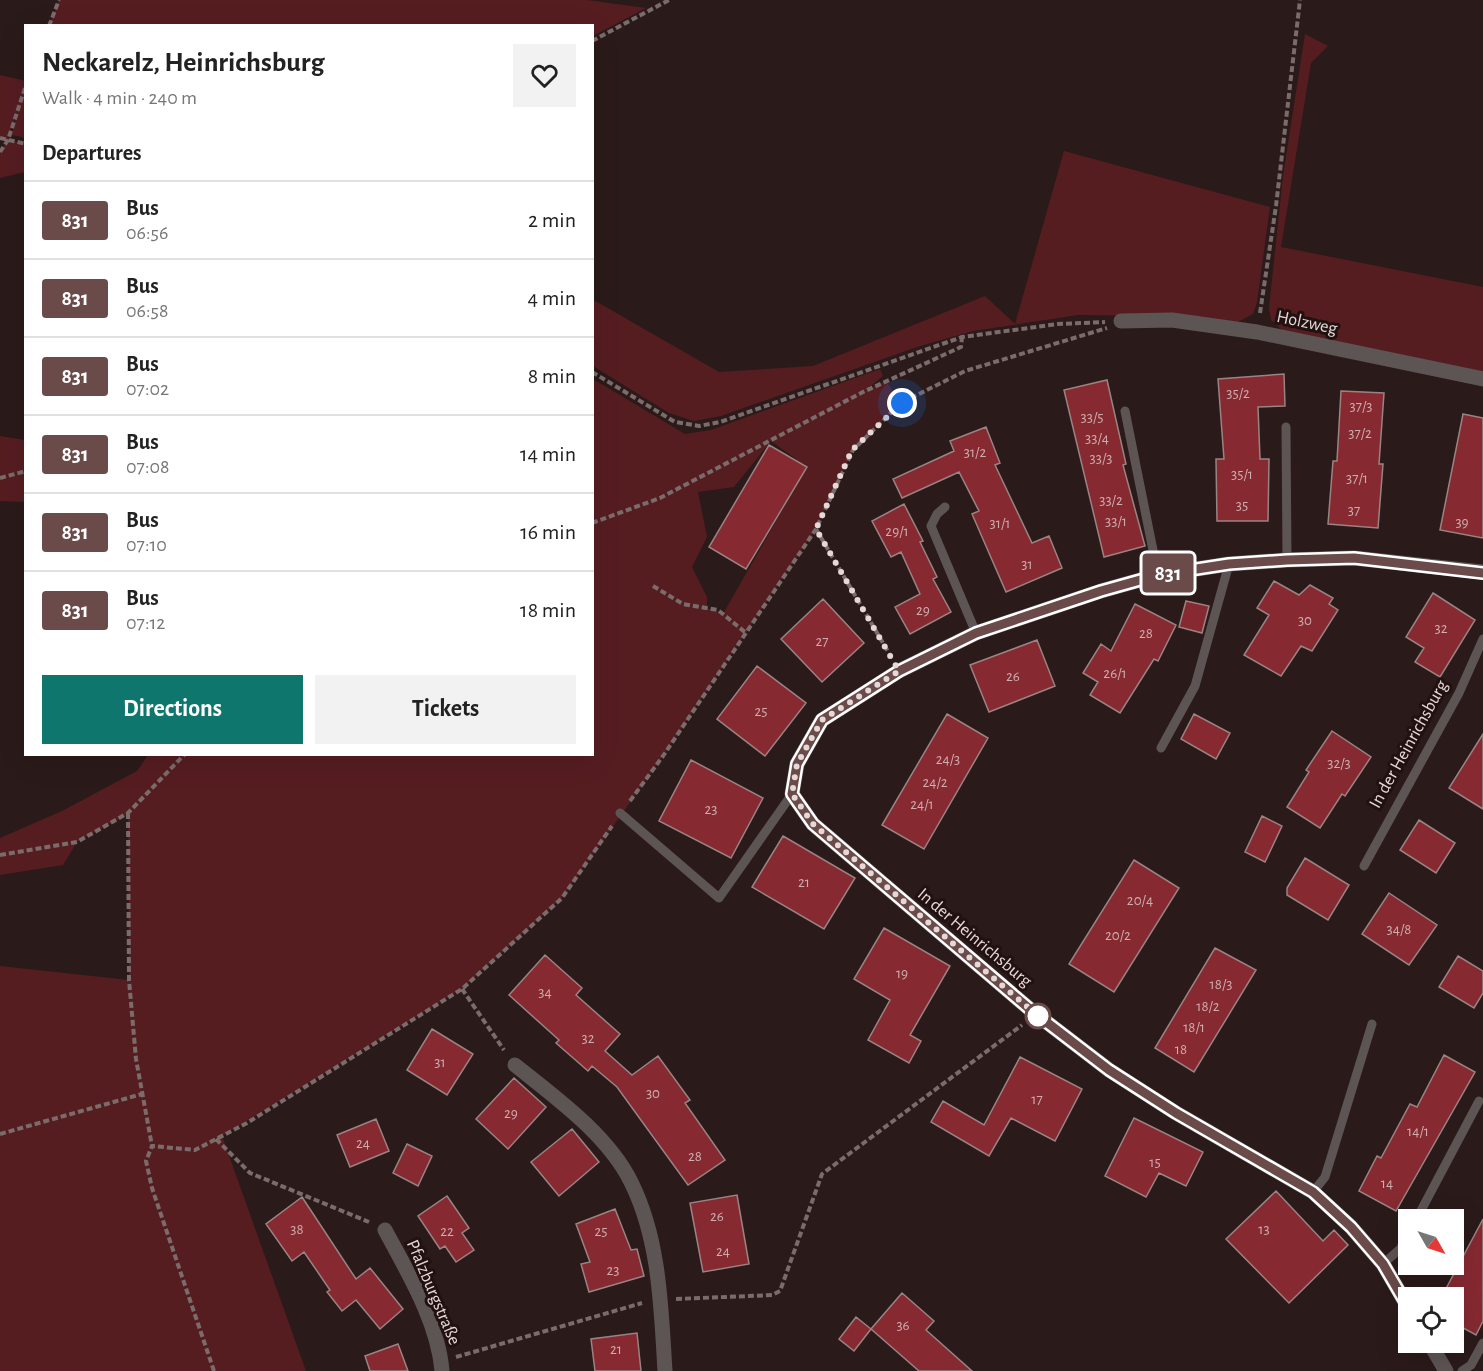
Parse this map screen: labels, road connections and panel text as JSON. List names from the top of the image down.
{
  "streets": {
    "street": ["Holzweg", "In der Heinrichsburg", "Pfalzburgstraße"]
  },
  "lines": ["bus line 831"],
  "house_numbers": [
    "35/2",
    "37/3",
    "33/5",
    "37/2",
    "33/4",
    "31/2",
    "33/3",
    "35/1",
    "37/1",
    "33/2",
    "35",
    "37",
    "33/1",
    "39",
    "31/1",
    "29/1",
    "31",
    "29",
    "30",
    "32",
    "28",
    "27",
    "26/1",
    "26",
    "25",
    "24/3",
    "32/3",
    "24/2",
    "24/1",
    "23",
    "21",
    "20/4",
    "34/8",
    "20/2",
    "19",
    "18/3",
    "34",
    "18/2",
    "18/1",
    "32",
    "18",
    "31",
    "30",
    "17",
    "29",
    "14/1",
    "24",
    "28",
    "15",
    "14",
    "26",
    "38",
    "13",
    "22",
    "25",
    "24",
    "23",
    "36",
    "21"
  ],
  "north": "bottom right",
  "page": {
    "on_map": "831",
    "heading": [
      ["Neckarelz, Heinrichsburg", "Walk · 4 min · 240 m"],
      "Departures"
    ],
    "list": [
      {
        "mark": "831",
        "name": "Bus",
        "note": "06:56",
        "value": "2 min"
      },
      {
        "mark": "831",
        "name": "Bus",
        "note": "06:58",
        "value": "4 min"
      },
      {
        "mark": "831",
        "name": "Bus",
        "note": "07:02",
        "value": "8 min"
      },
      {
        "mark": "831",
        "name": "Bus",
        "note": "07:08",
        "value": "14 min"
      },
      {
        "mark": "831",
        "name": "Bus",
        "note": "07:10",
        "value": "16 min"
      },
      {
        "mark": "831",
        "name": "Bus",
        "note": "07:12",
        "value": "18 min"
      }
    ],
    "buttons": ["Directions", "Tickets"]
  }
}
